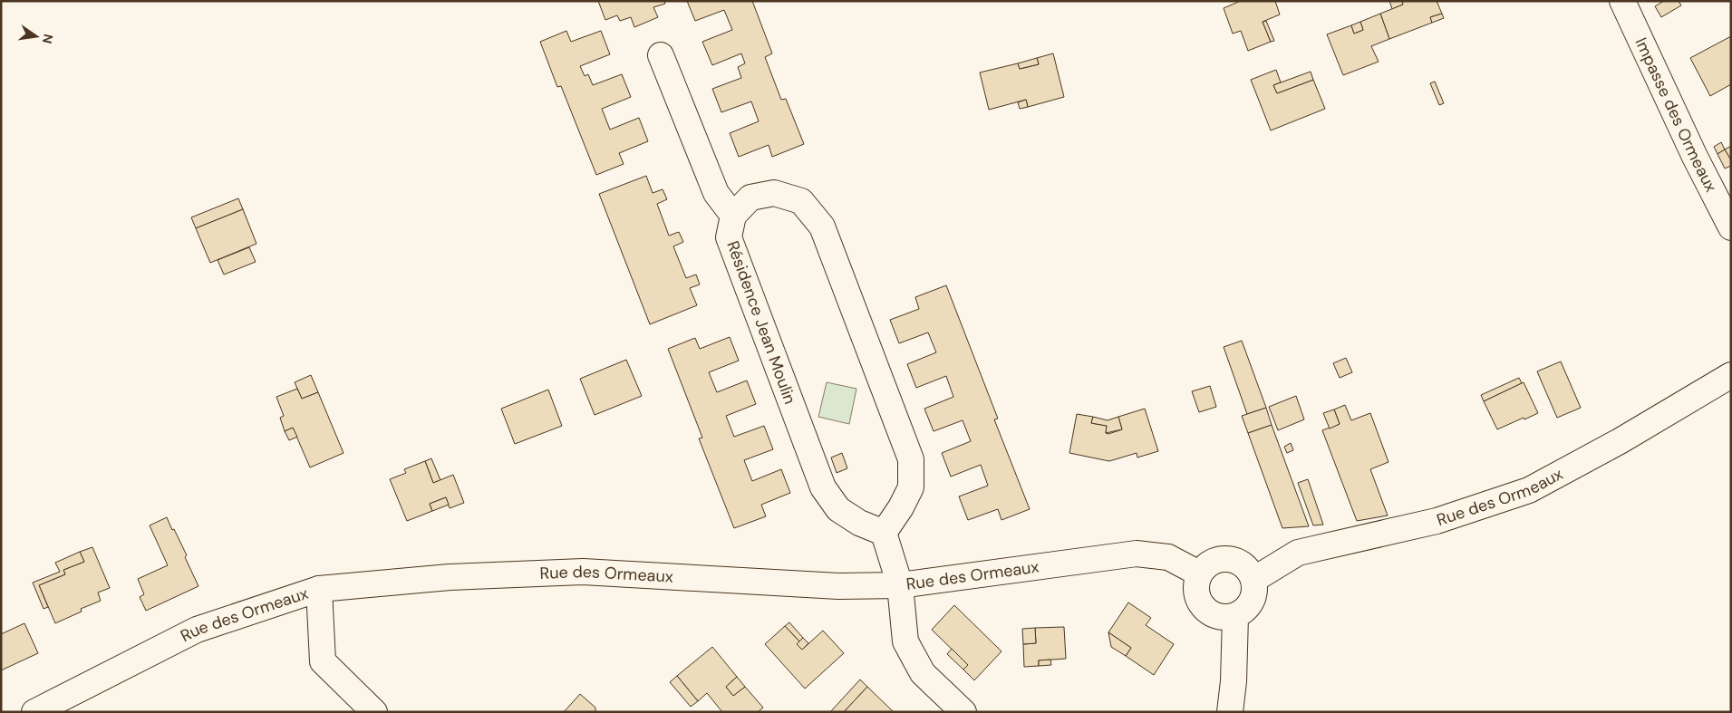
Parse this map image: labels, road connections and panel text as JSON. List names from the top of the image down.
{
  "streets": {
    "street": ["Impasse des Ormeaux", "Résidence Jean Moulin", "Rue des Ormeaux"]
  },
  "north": "right"
}
